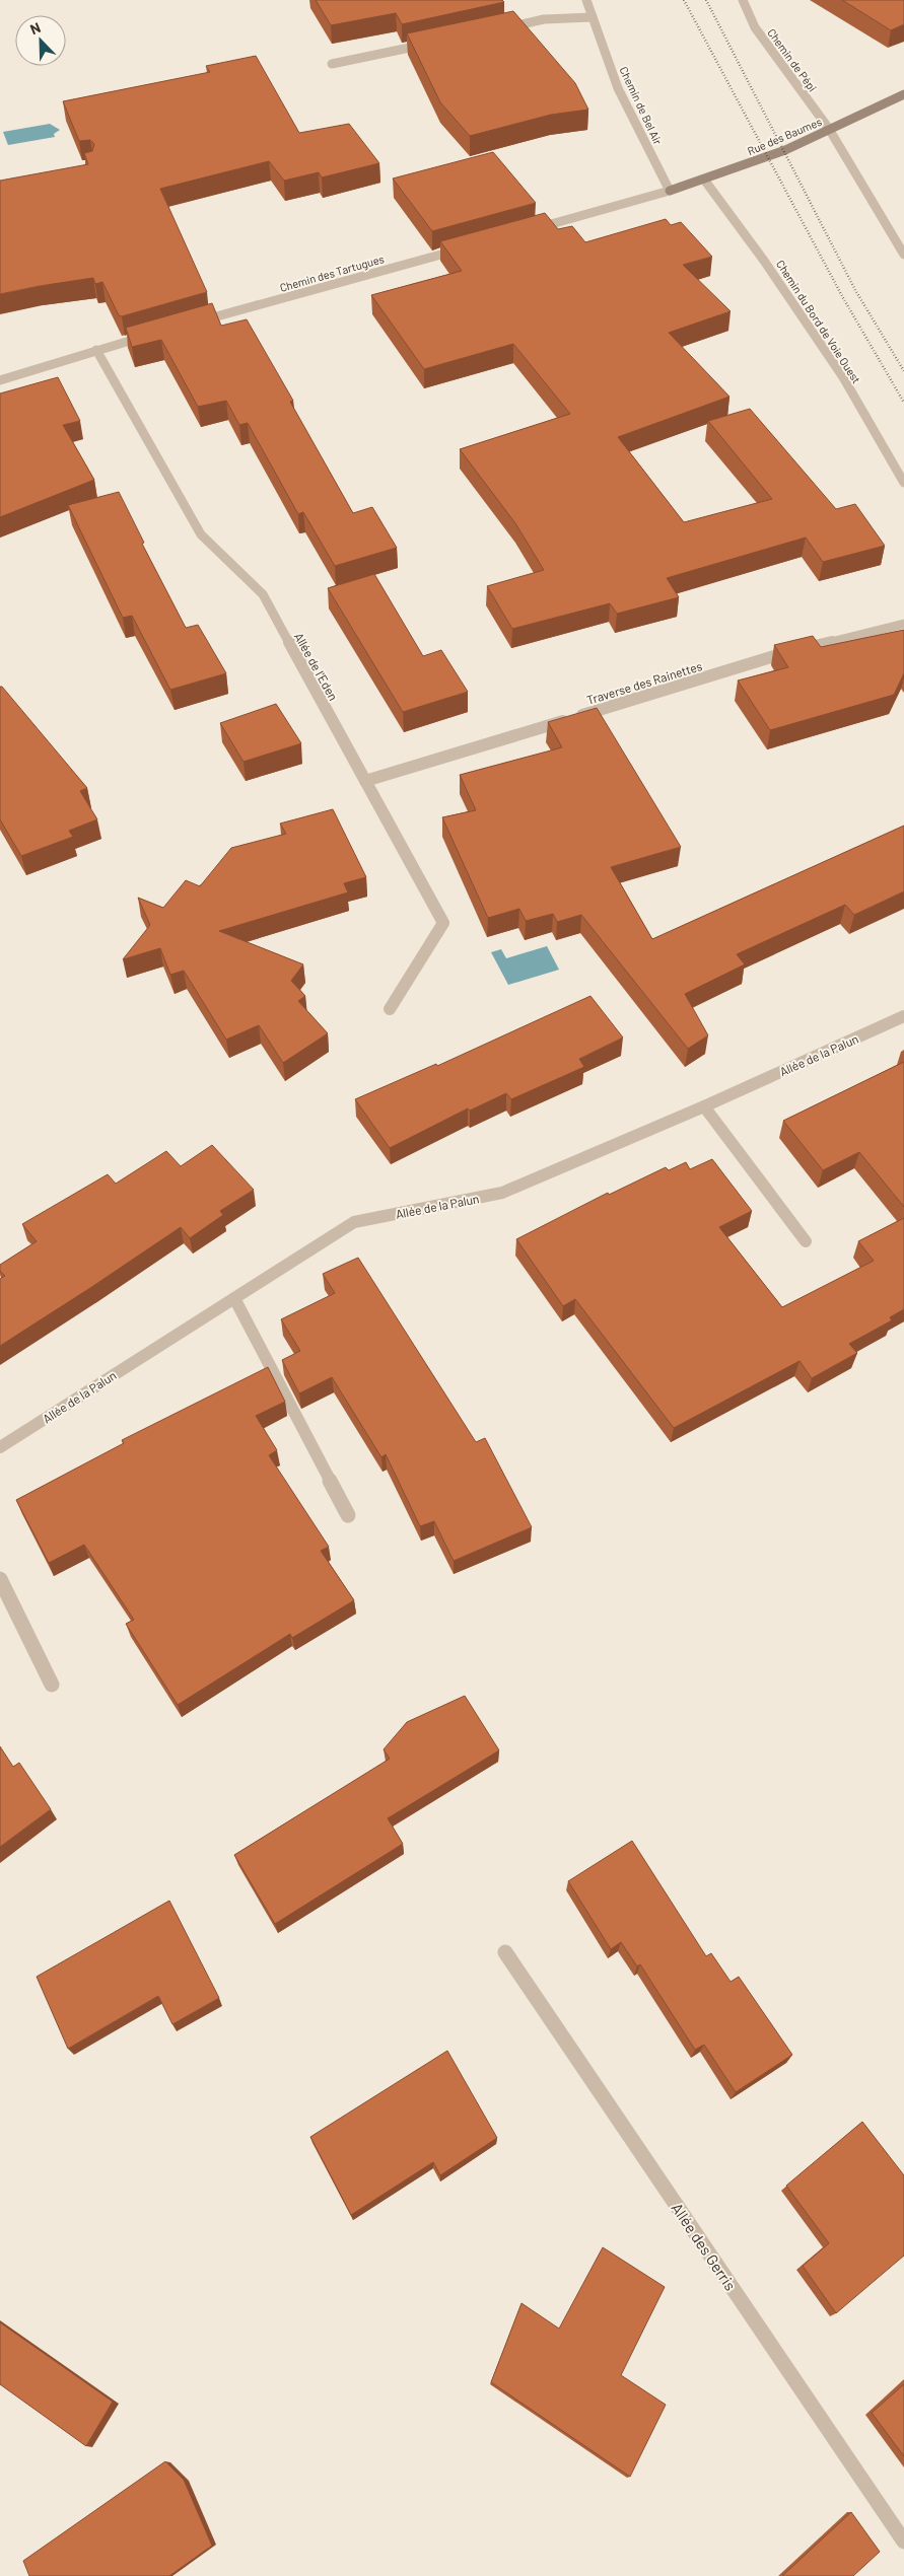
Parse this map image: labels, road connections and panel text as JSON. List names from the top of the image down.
{
  "streets": {
    "street": [
      "Chemin de Pépi",
      "Chemin de Bel Air",
      "Rue des Baumes",
      "Chemin des Tartugues",
      "Chemin du Bord de Voie Ouest",
      "Allée de l'Eden",
      "Traverse des Rainettes",
      "Allée de la Palun",
      "Allée des Gerris"
    ]
  },
  "crossings": [
    ["Chemin de Pépi", "Rue des Baumes"],
    ["Chemin de Bel Air", "Rue des Baumes"],
    ["Rue des Baumes", "Chemin du Bord de Voie Ouest"],
    ["Allée de l'Eden", "Traverse des Rainettes"]
  ],
  "north": "top left"
}
